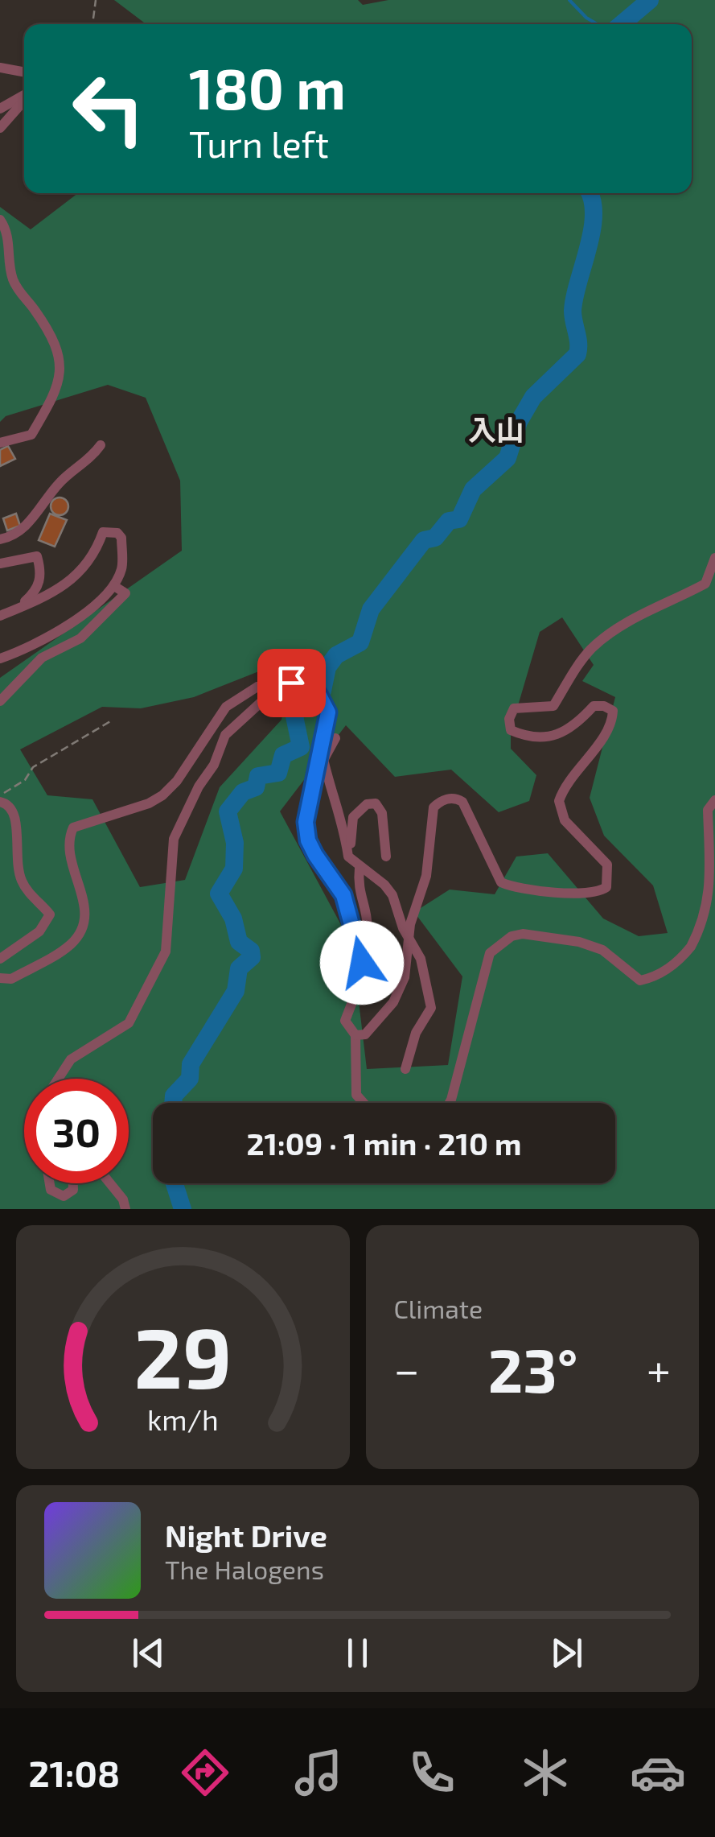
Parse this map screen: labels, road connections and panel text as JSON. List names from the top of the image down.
{
  "districts": ["入山"],
  "page": {
    "turn": ["180 m", "Turn left"],
    "limit": "30",
    "trip": "21:09 · 1 min · 210 m",
    "tile": "Climate",
    "heat": ["−", "23°", "+"],
    "song": ["Night Drive", "The Halogens"],
    "tabs": "21:08",
    "gauge": ["29", "km/h"]
  }
}
